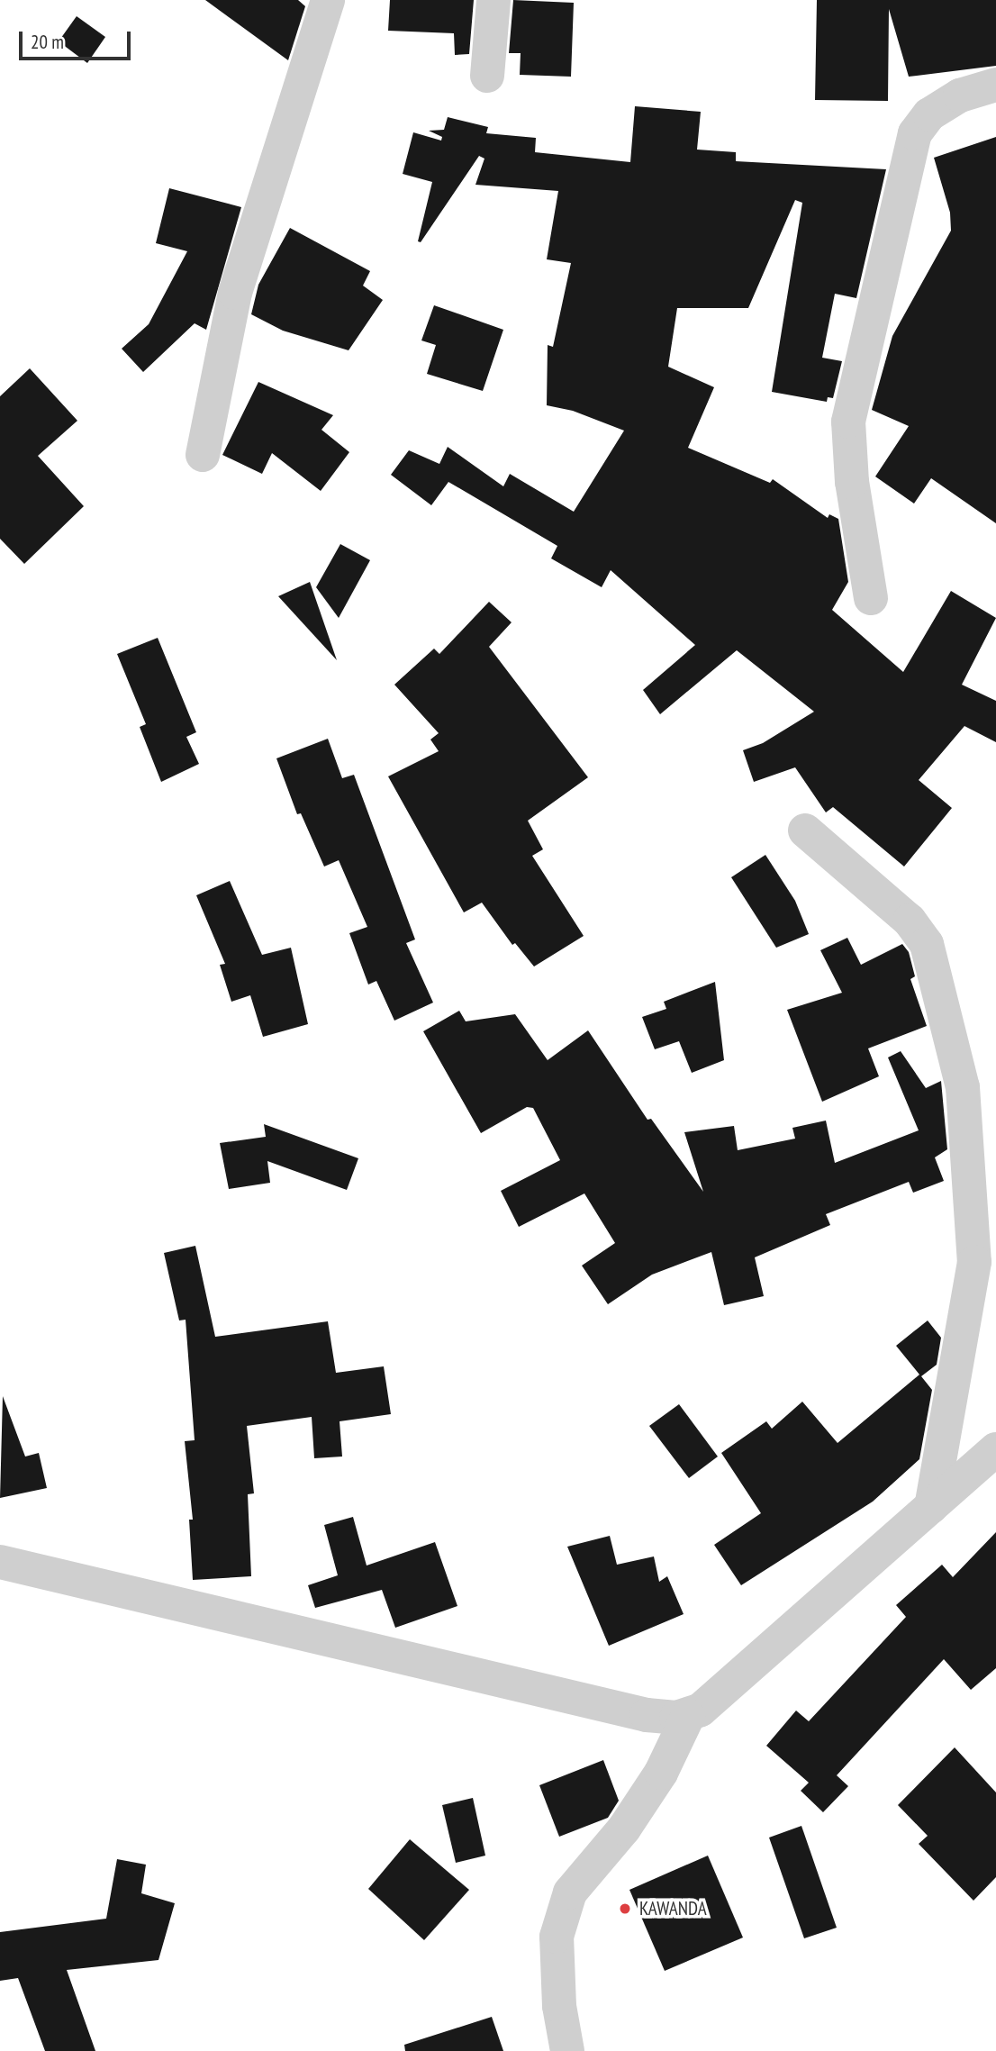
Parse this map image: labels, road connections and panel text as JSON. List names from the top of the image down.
{
  "places": ["KAWANDA"],
  "scale_bar": "20 m"
}
